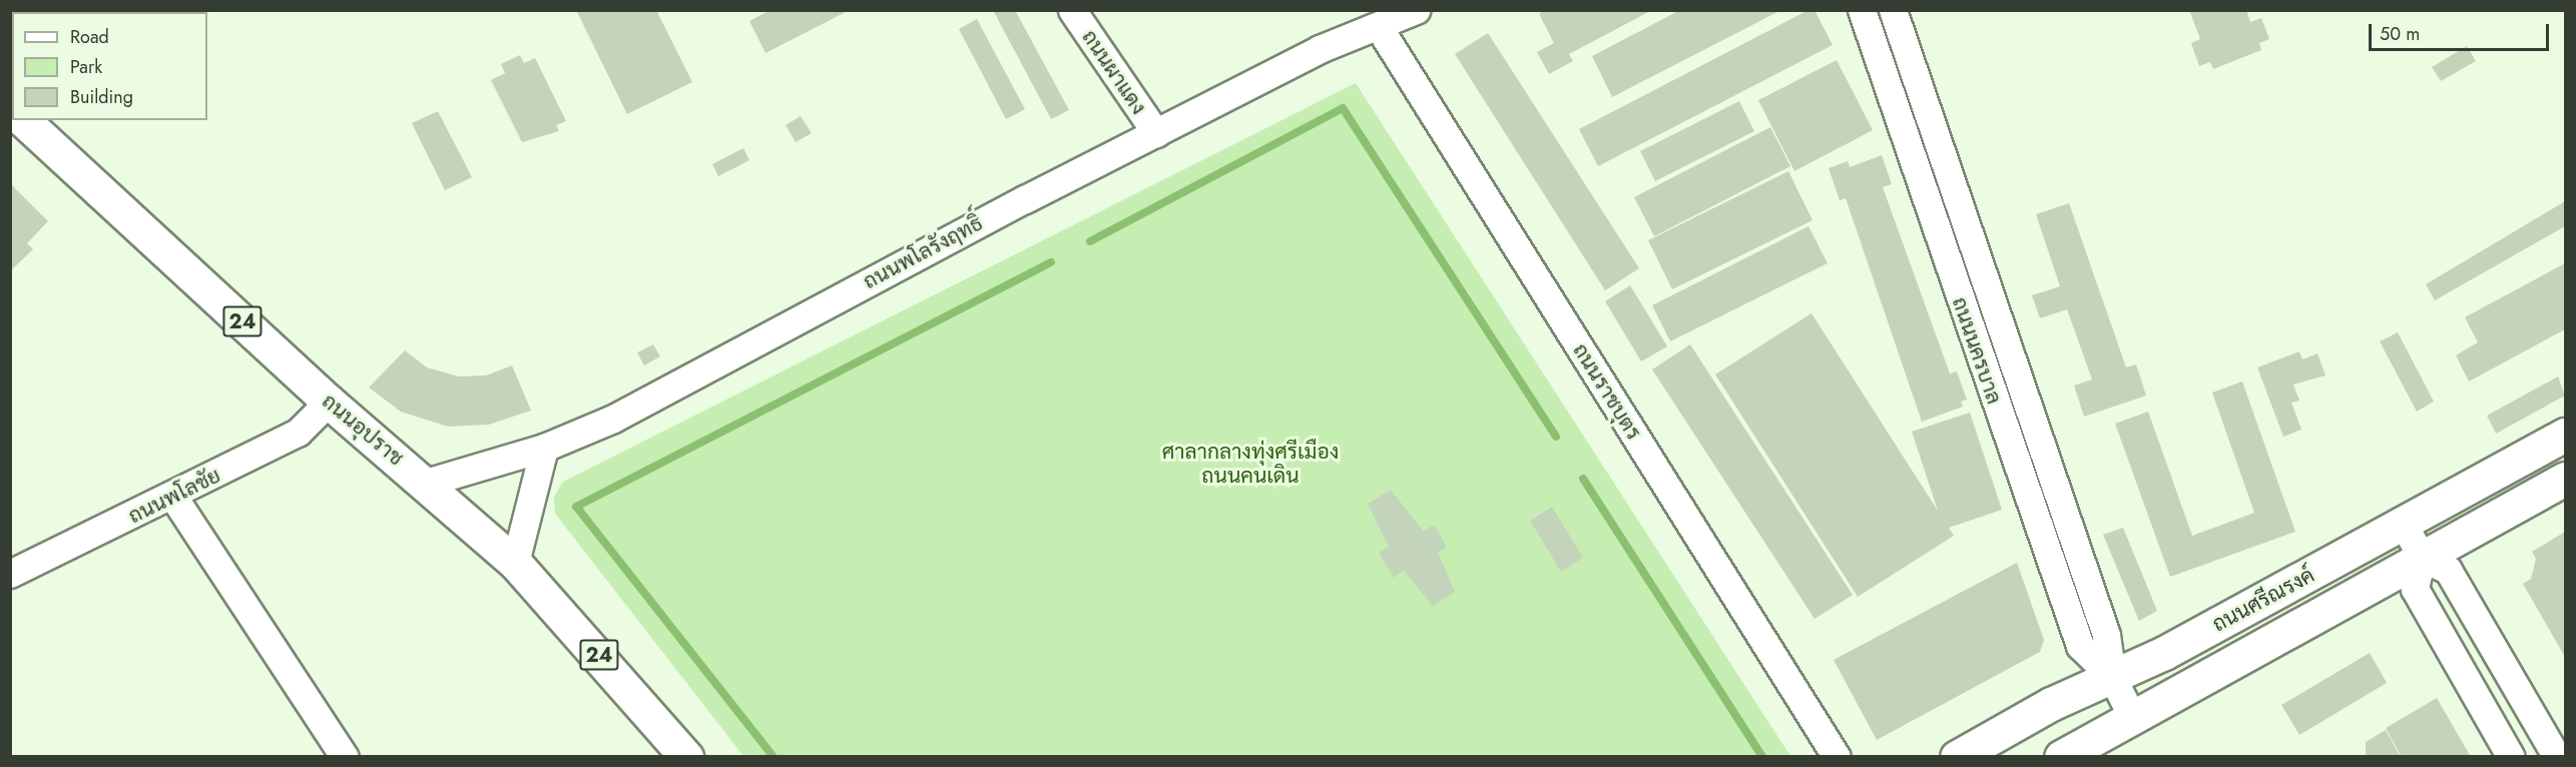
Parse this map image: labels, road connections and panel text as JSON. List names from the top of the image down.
{
  "streets": {
    "main road": ["24", "ถนนอุปราช", "ถนนศรีณรงค์"],
    "street": [
      "ถนนผาแดง",
      "ถนนพโลรังฤทธิ์",
      "ถนนนครบาล",
      "ถนนราชบุตร",
      "ถนนพโลชัย"
    ]
  },
  "crossings": [
    ["ถนนผาแดง", "ถนนพโลรังฤทธิ์"],
    ["ถนนพโลรังฤทธิ์", "ถนนราชบุตร"],
    ["ถนนพโลรังฤทธิ์", "ถนนอุปราช"],
    ["ถนนนครบาล", "ถนนศรีณรงค์"],
    ["ถนนอุปราช", "ถนนพโลชัย"]
  ],
  "parks": ["ศาลากลางทุ่งศรีเมือง ถนนคนเดิน"],
  "legend": ["Road", "Park", "Building"],
  "scale_bar": "50 m"
}
